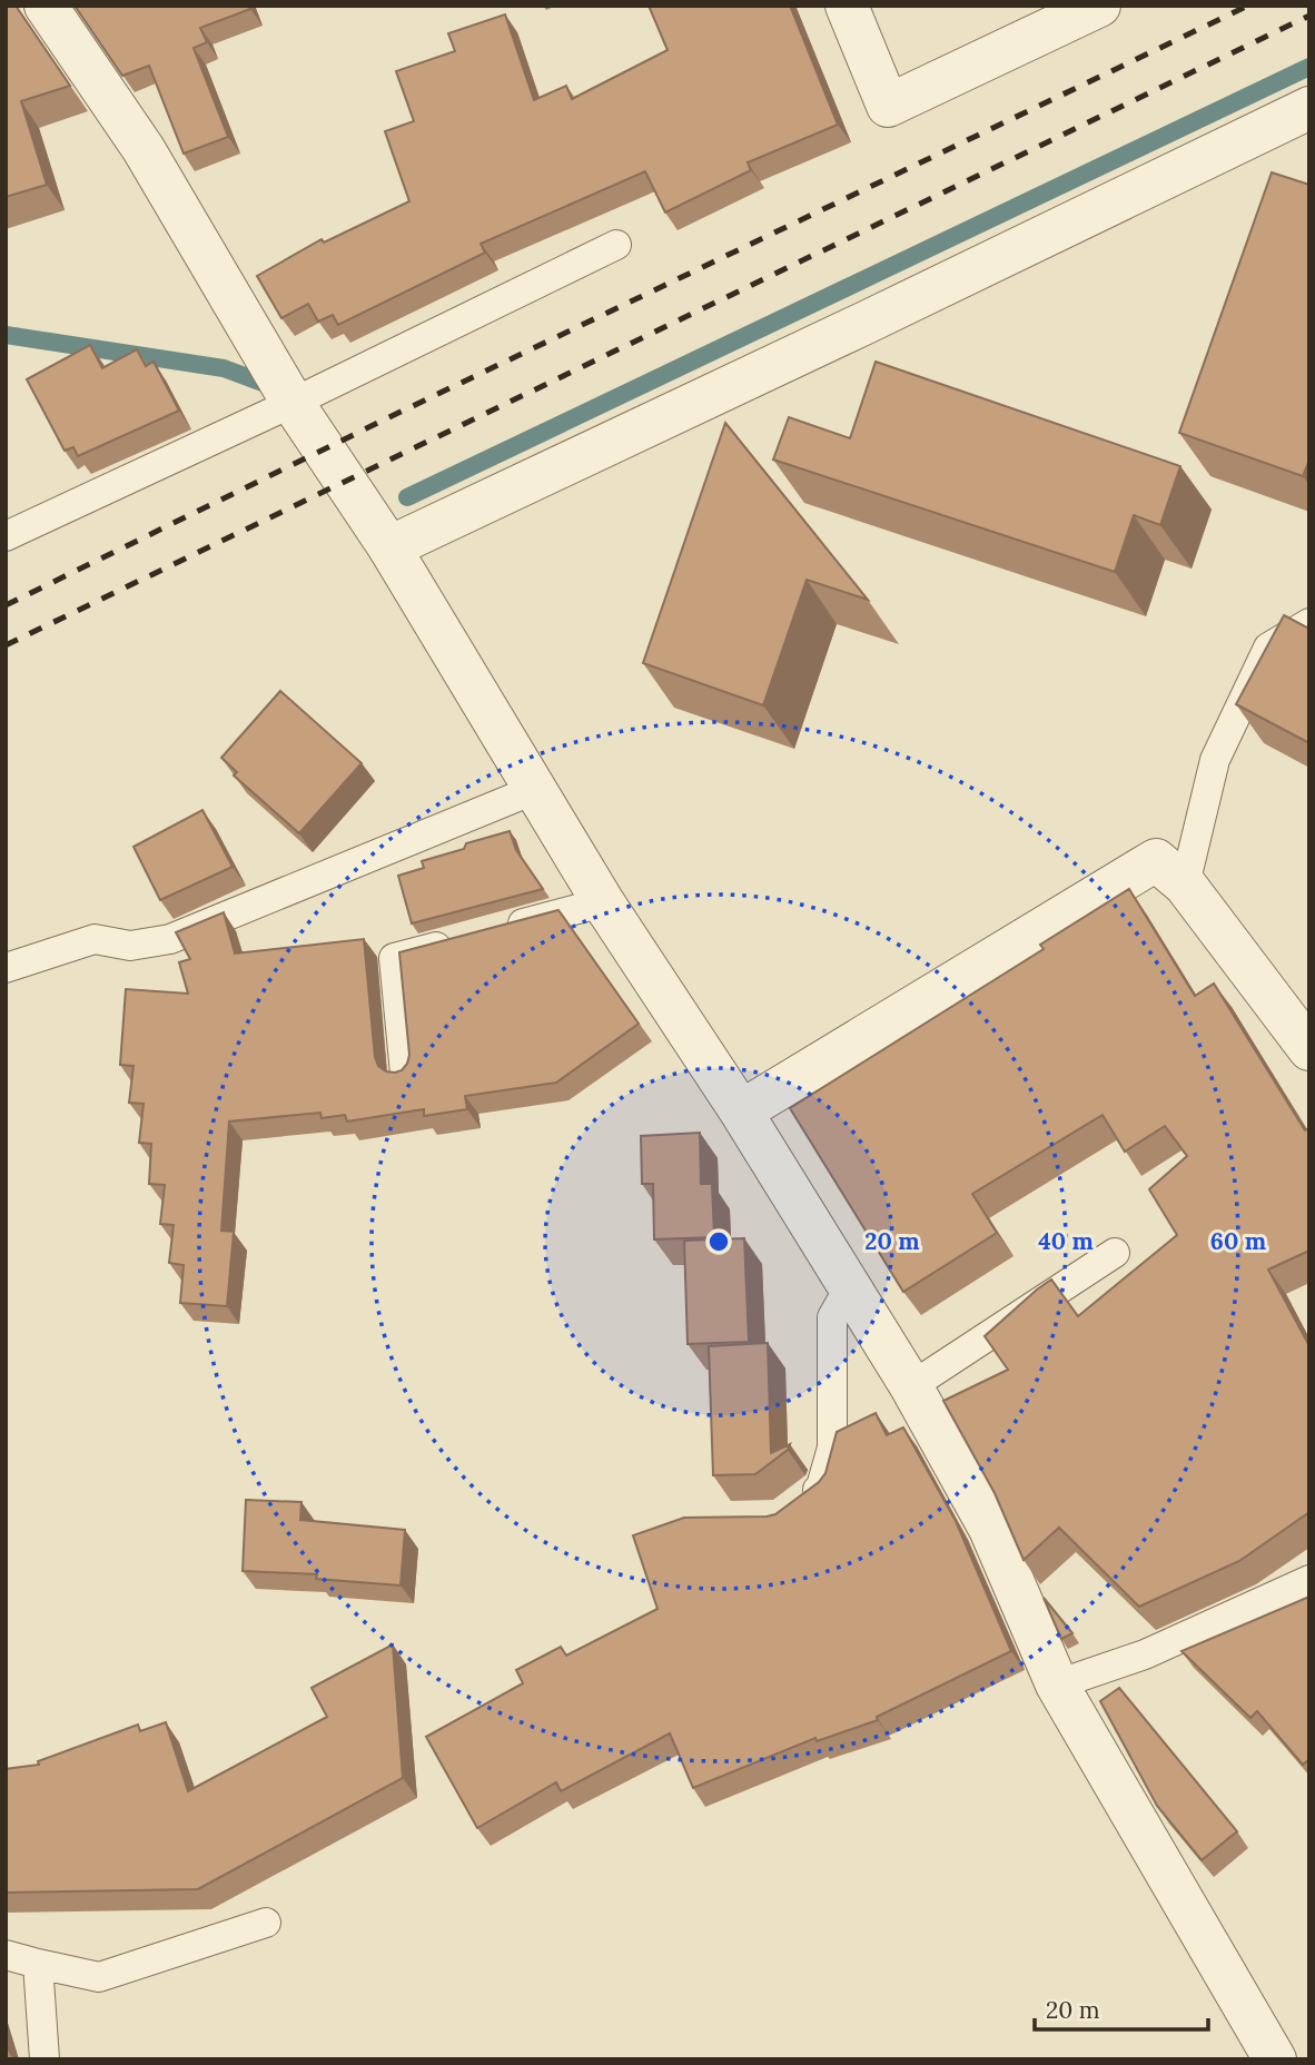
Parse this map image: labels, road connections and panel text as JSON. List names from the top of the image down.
{
  "scale_bar": "20 m",
  "rings": ["20 m", "40 m", "60 m"]
}
